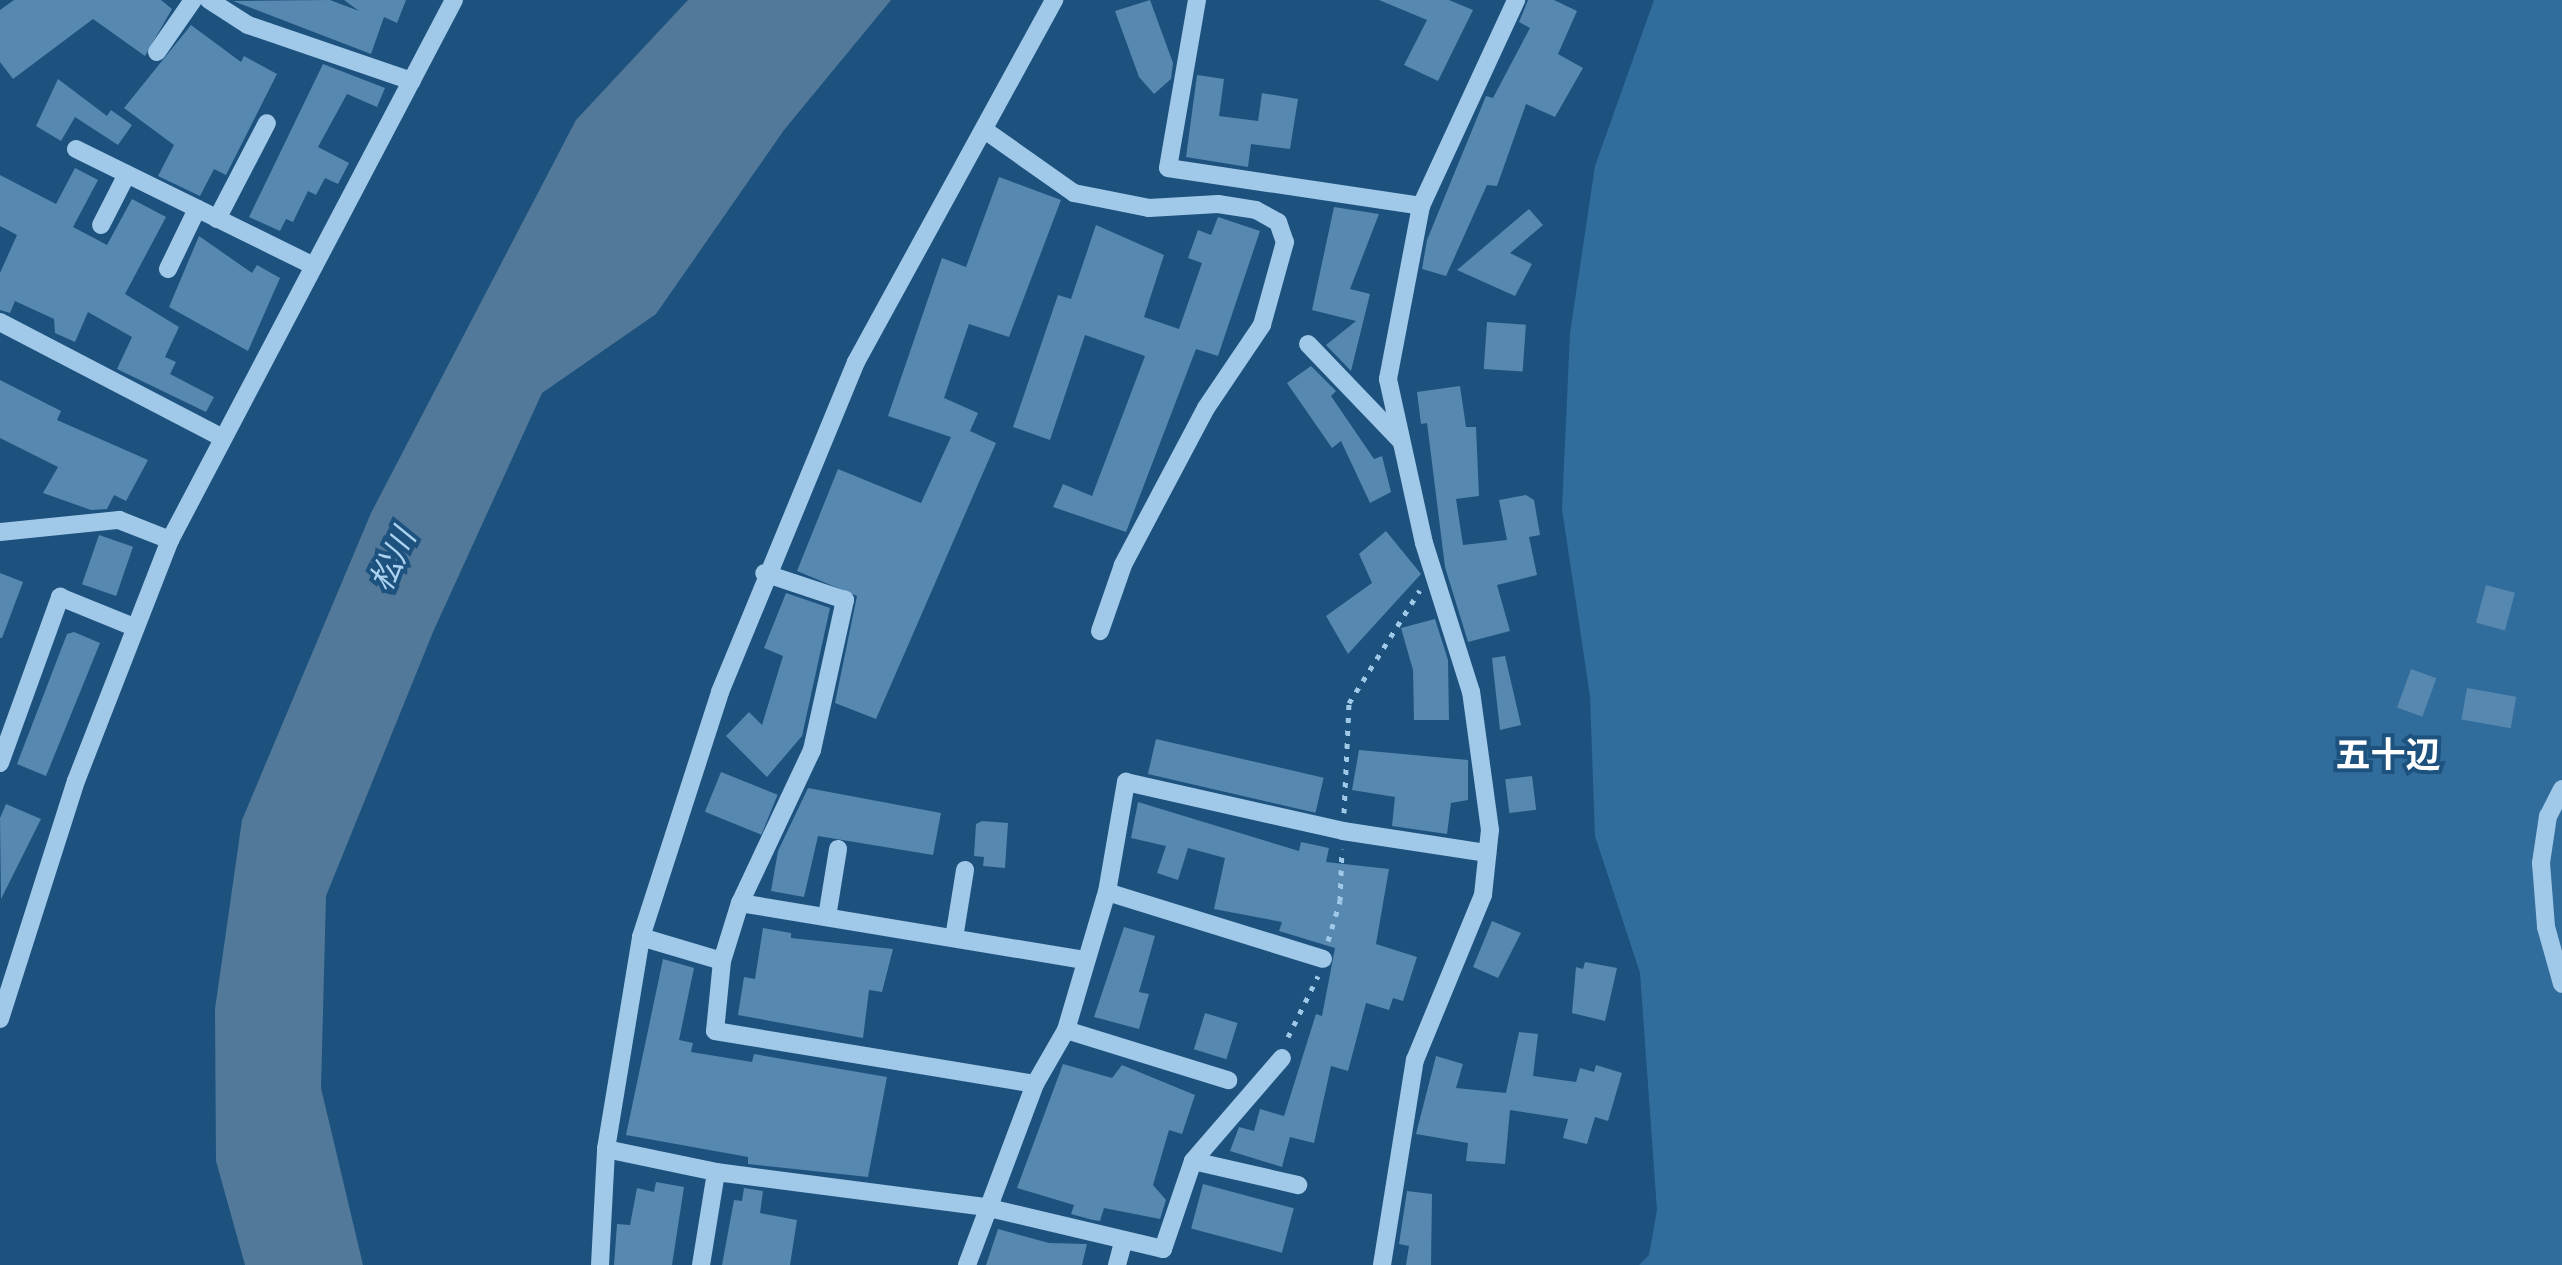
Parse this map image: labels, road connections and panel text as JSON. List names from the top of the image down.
{
  "districts": ["五十辺"],
  "water": ["松川"]
}
